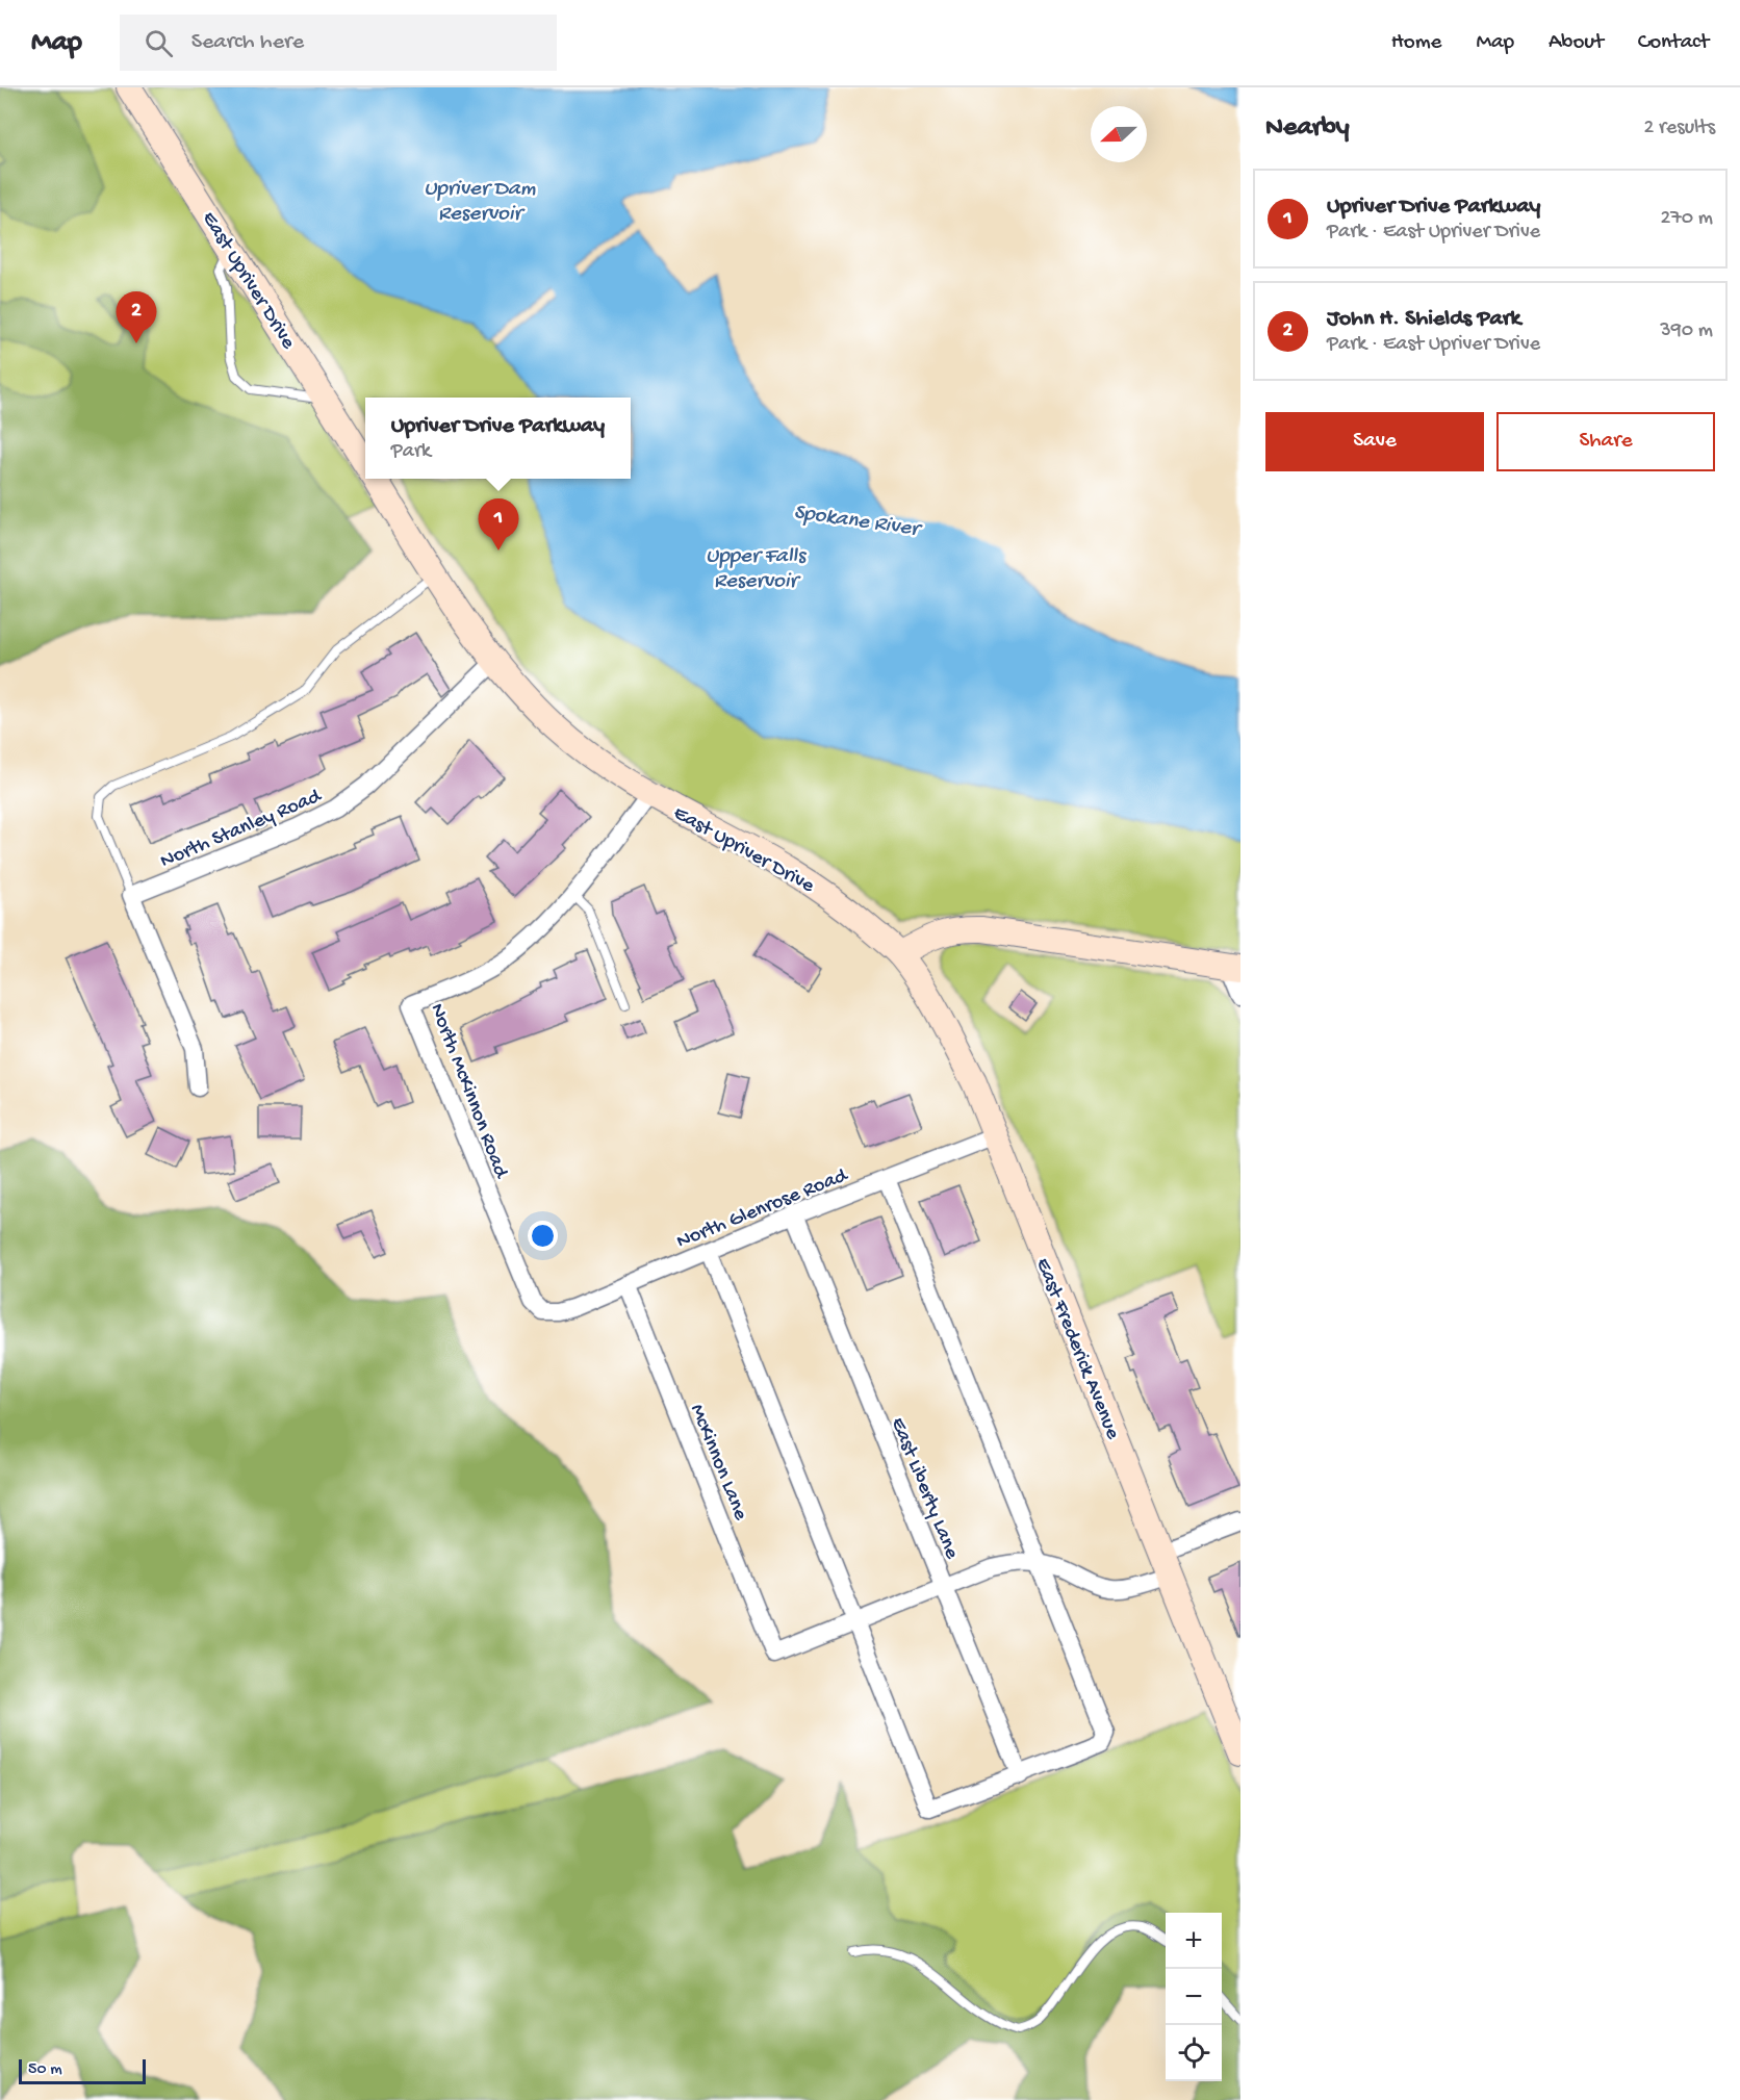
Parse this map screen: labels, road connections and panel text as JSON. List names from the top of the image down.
{
  "streets": {
    "main road": ["East Upriver Drive", "East Frederick Avenue"],
    "street": [
      "North Stanley Road",
      "North McKinnon Road",
      "North Glenrose Road",
      "McKinnon Lane",
      "East Liberty Lane"
    ]
  },
  "crossings": [
    ["East Upriver Drive", "North Stanley Road"],
    ["East Upriver Drive", "North McKinnon Road"],
    ["East Upriver Drive", "East Frederick Avenue"],
    ["North McKinnon Road", "North Glenrose Road"],
    ["North Glenrose Road", "East Frederick Avenue"],
    ["North Glenrose Road", "McKinnon Lane"],
    ["North Glenrose Road", "East Liberty Lane"]
  ],
  "water": ["Upriver Dam Reservoir", "Spokane River", "Upper Falls Reservoir"],
  "scale_bar": "50 m",
  "north": "left",
  "page": {
    "header": "Map",
    "search": "Search here",
    "nav": [
      "Home",
      "Map",
      "About",
      "Contact"
    ],
    "heading": ["Nearby", "2 results"],
    "list": [
      {
        "mark": "1",
        "name": "Upriver Drive Parkway",
        "note": "Park · East Upriver Drive",
        "value": "270 m"
      },
      {
        "mark": "2",
        "name": "John H. Shields Park",
        "note": "Park · East Upriver Drive",
        "value": "390 m"
      }
    ],
    "pins": ["2", "1"],
    "buttons": ["Save", "Share"],
    "popup": ["Upriver Drive Parkway", "Park"],
    "map_buttons": ["+", "−"],
    "scale": "50 m"
  }
}
